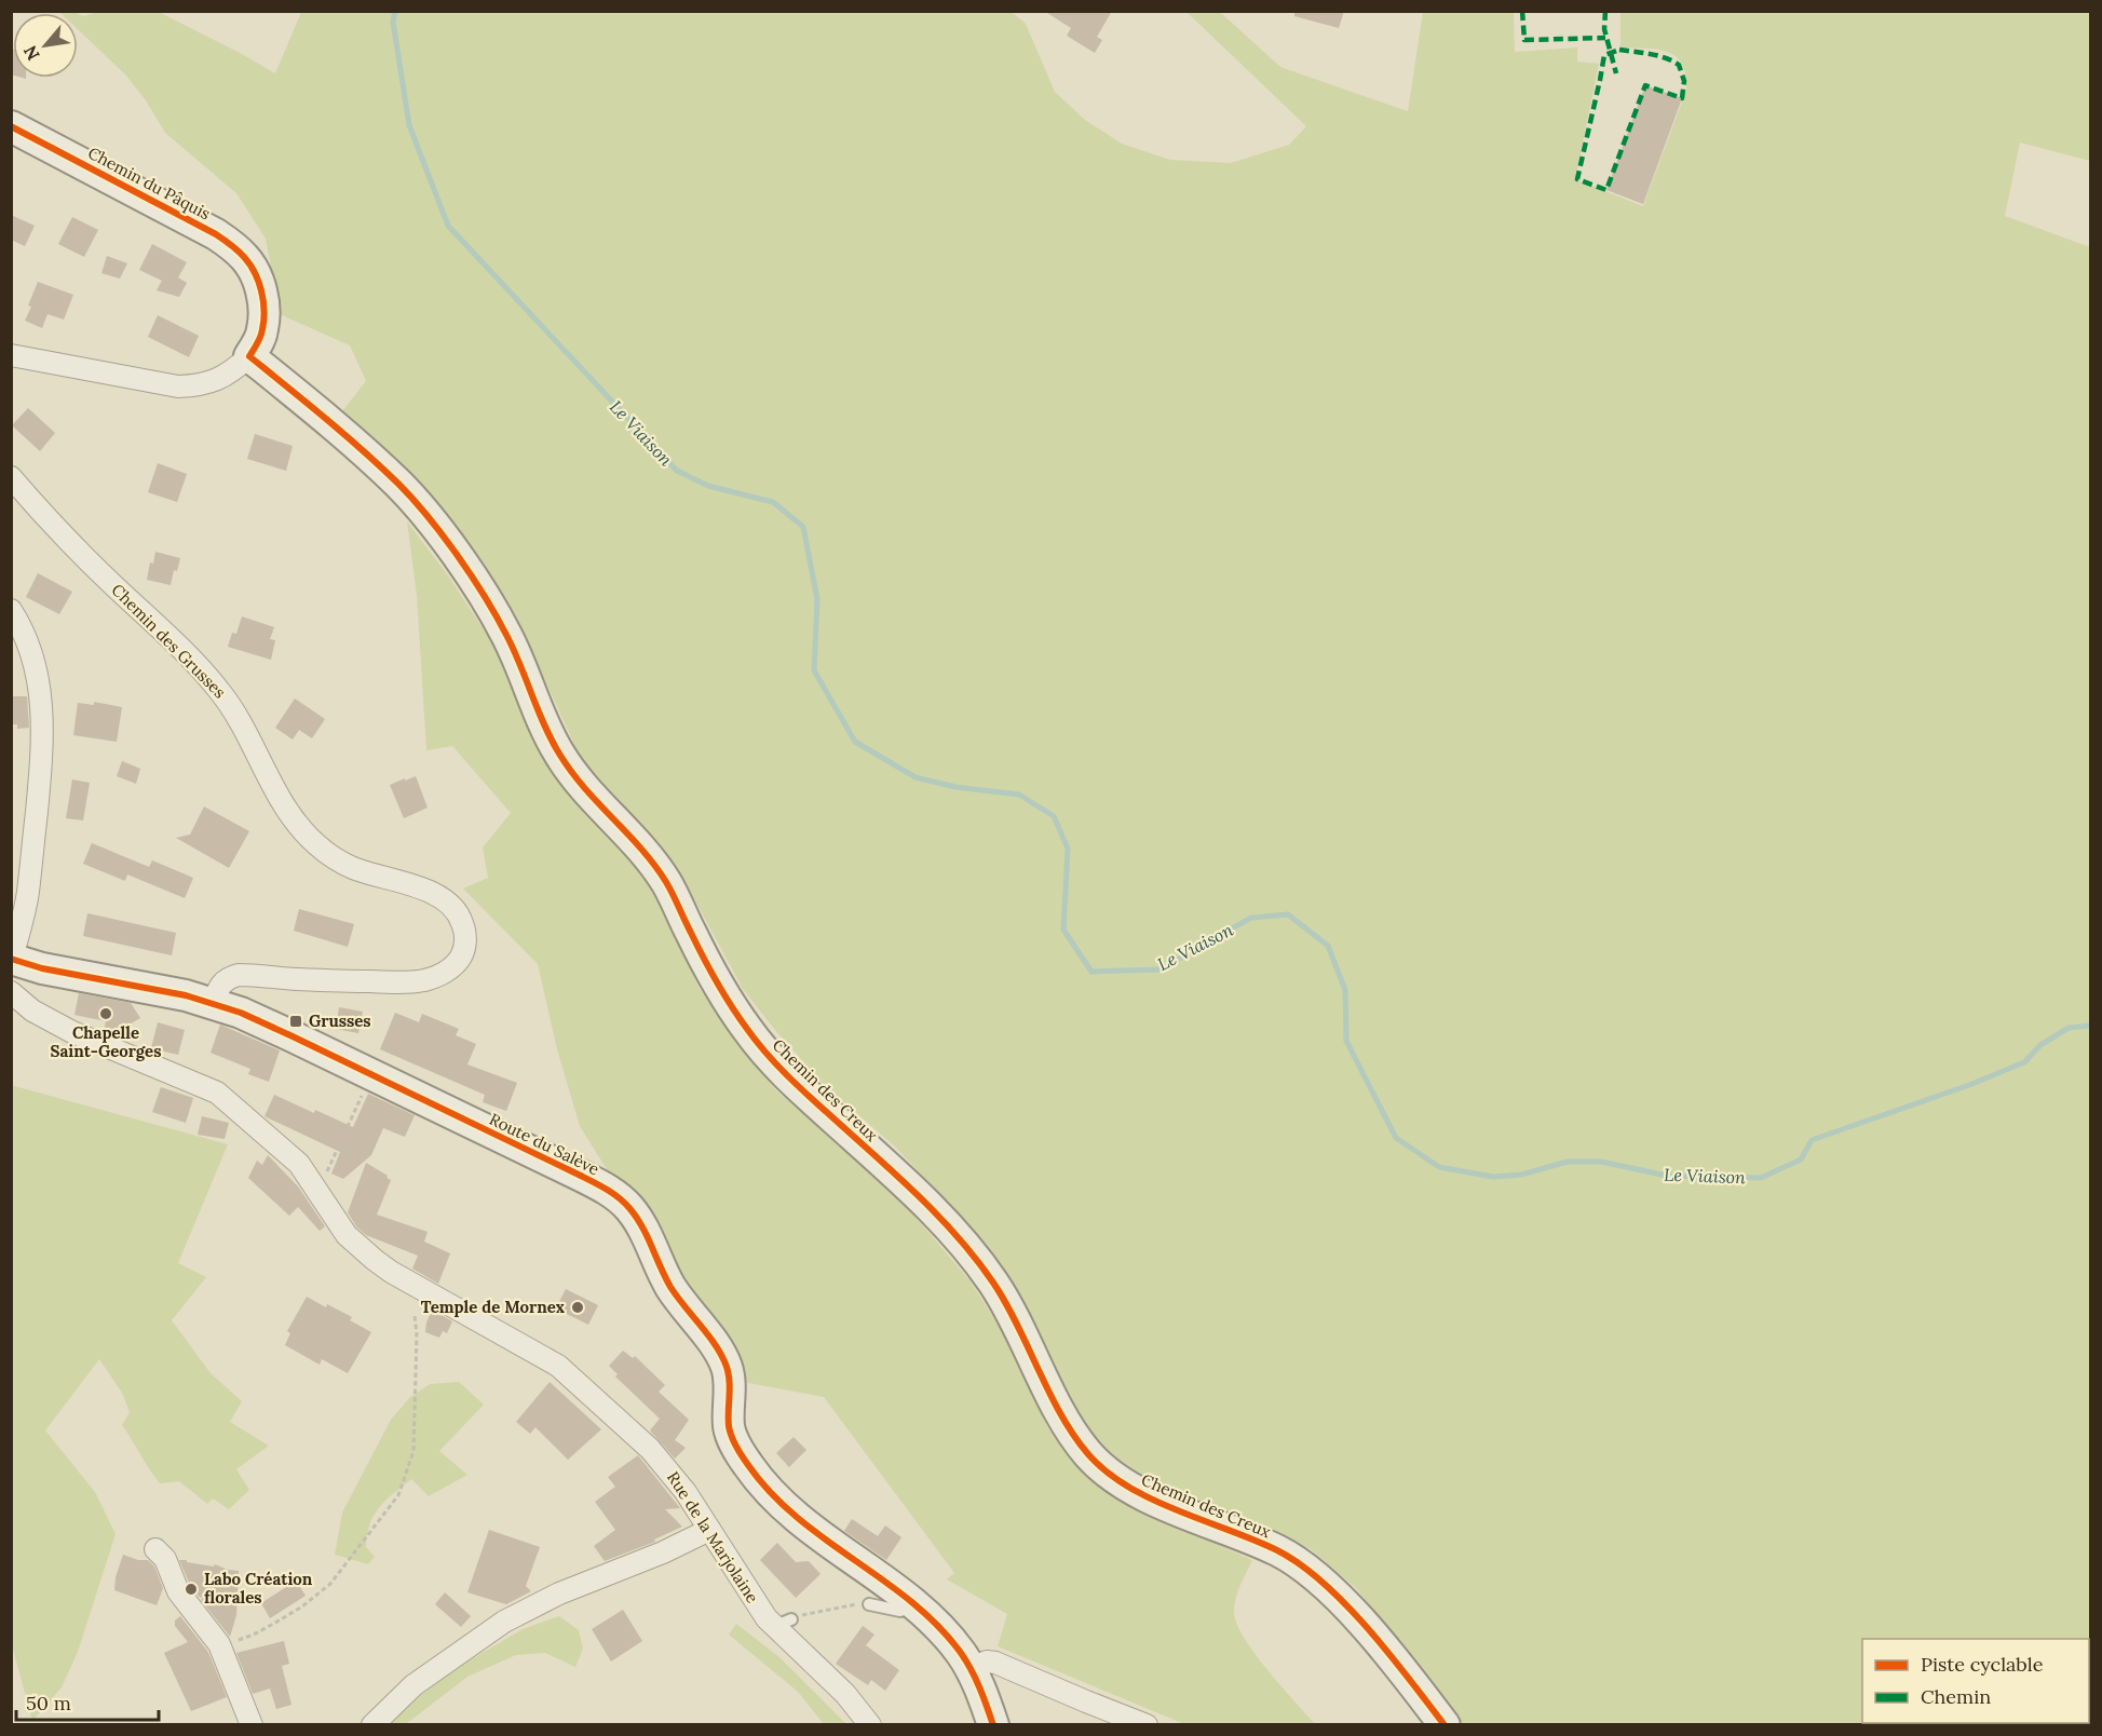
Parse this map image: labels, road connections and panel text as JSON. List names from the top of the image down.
{
  "streets": {
    "street": [
      "Chemin du Pâquis",
      "Chemin des Grusses",
      "Chemin des Creux",
      "Route du Salève",
      "Rue de la Marjolaine"
    ]
  },
  "crossings": [
    ["Chemin du Pâquis", "Chemin des Creux"],
    ["Chemin des Grusses", "Route du Salève"]
  ],
  "water": ["Le Viaison"],
  "places": {
    "other": ["Chapelle Saint-Georges", "Temple de Mornex", "Labo Création florales"],
    "transit": ["Grusses"]
  },
  "legend": ["Piste cyclable", "Chemin"],
  "scale_bar": "50 m",
  "north": "bottom left"
}
